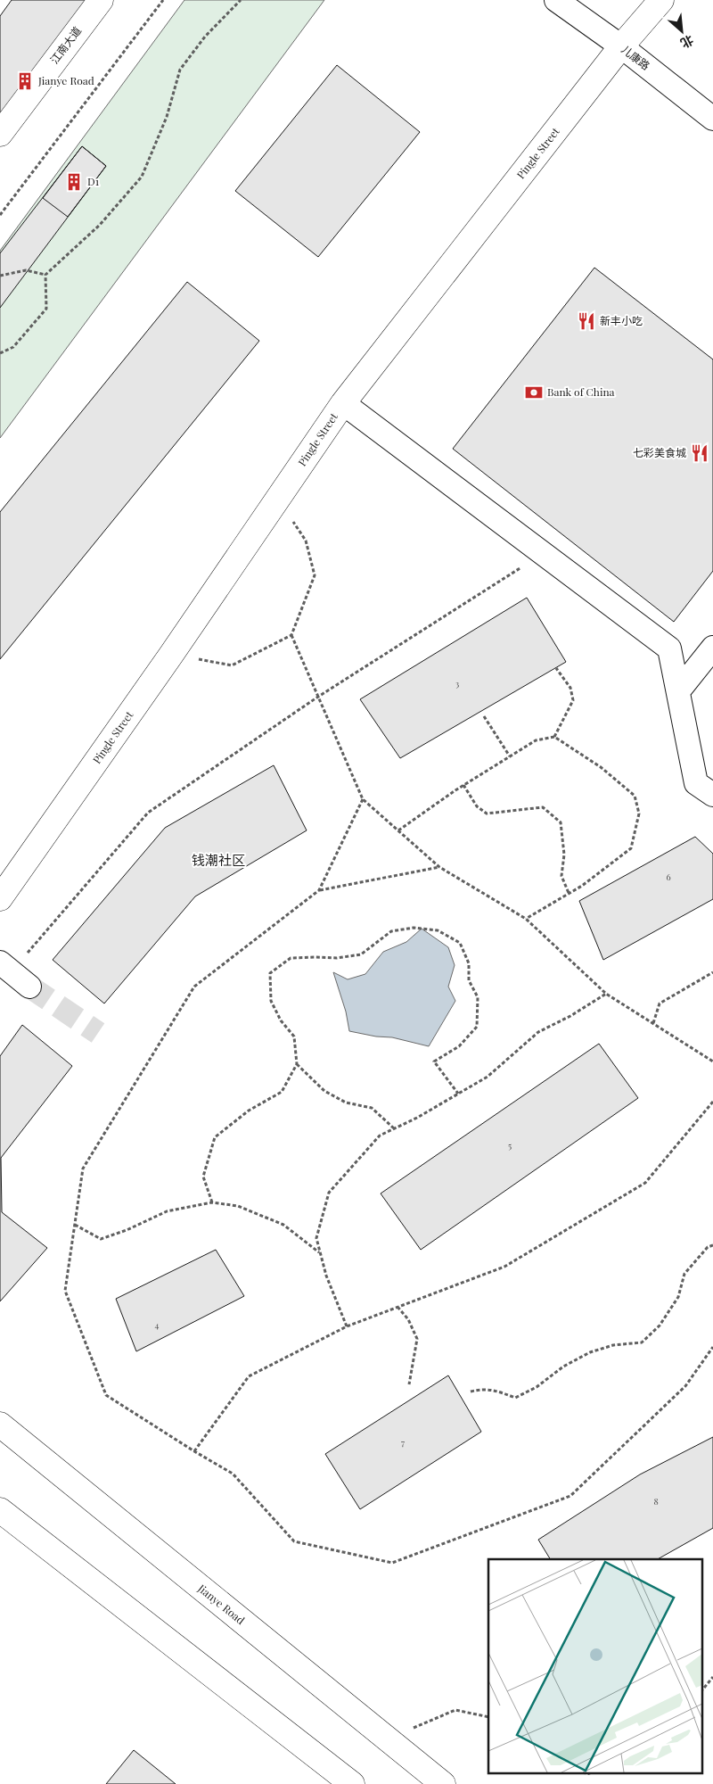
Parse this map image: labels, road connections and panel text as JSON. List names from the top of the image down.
{
  "streets": {
    "main road": ["江南大道", "Pingle Street", "Jianye Road"],
    "street": ["儿康路"]
  },
  "crossings": [
    ["儿康路", "Pingle Street"]
  ],
  "districts": ["钱潮社区"],
  "places": {
    "building": ["Jianye Road", "D1"],
    "restaurant": ["新丰小吃", "七彩美食城"],
    "bank": ["Bank of China"]
  },
  "house_numbers": [
    "3",
    "6",
    "5",
    "4",
    "7",
    "8"
  ],
  "north": "bottom right"
}
